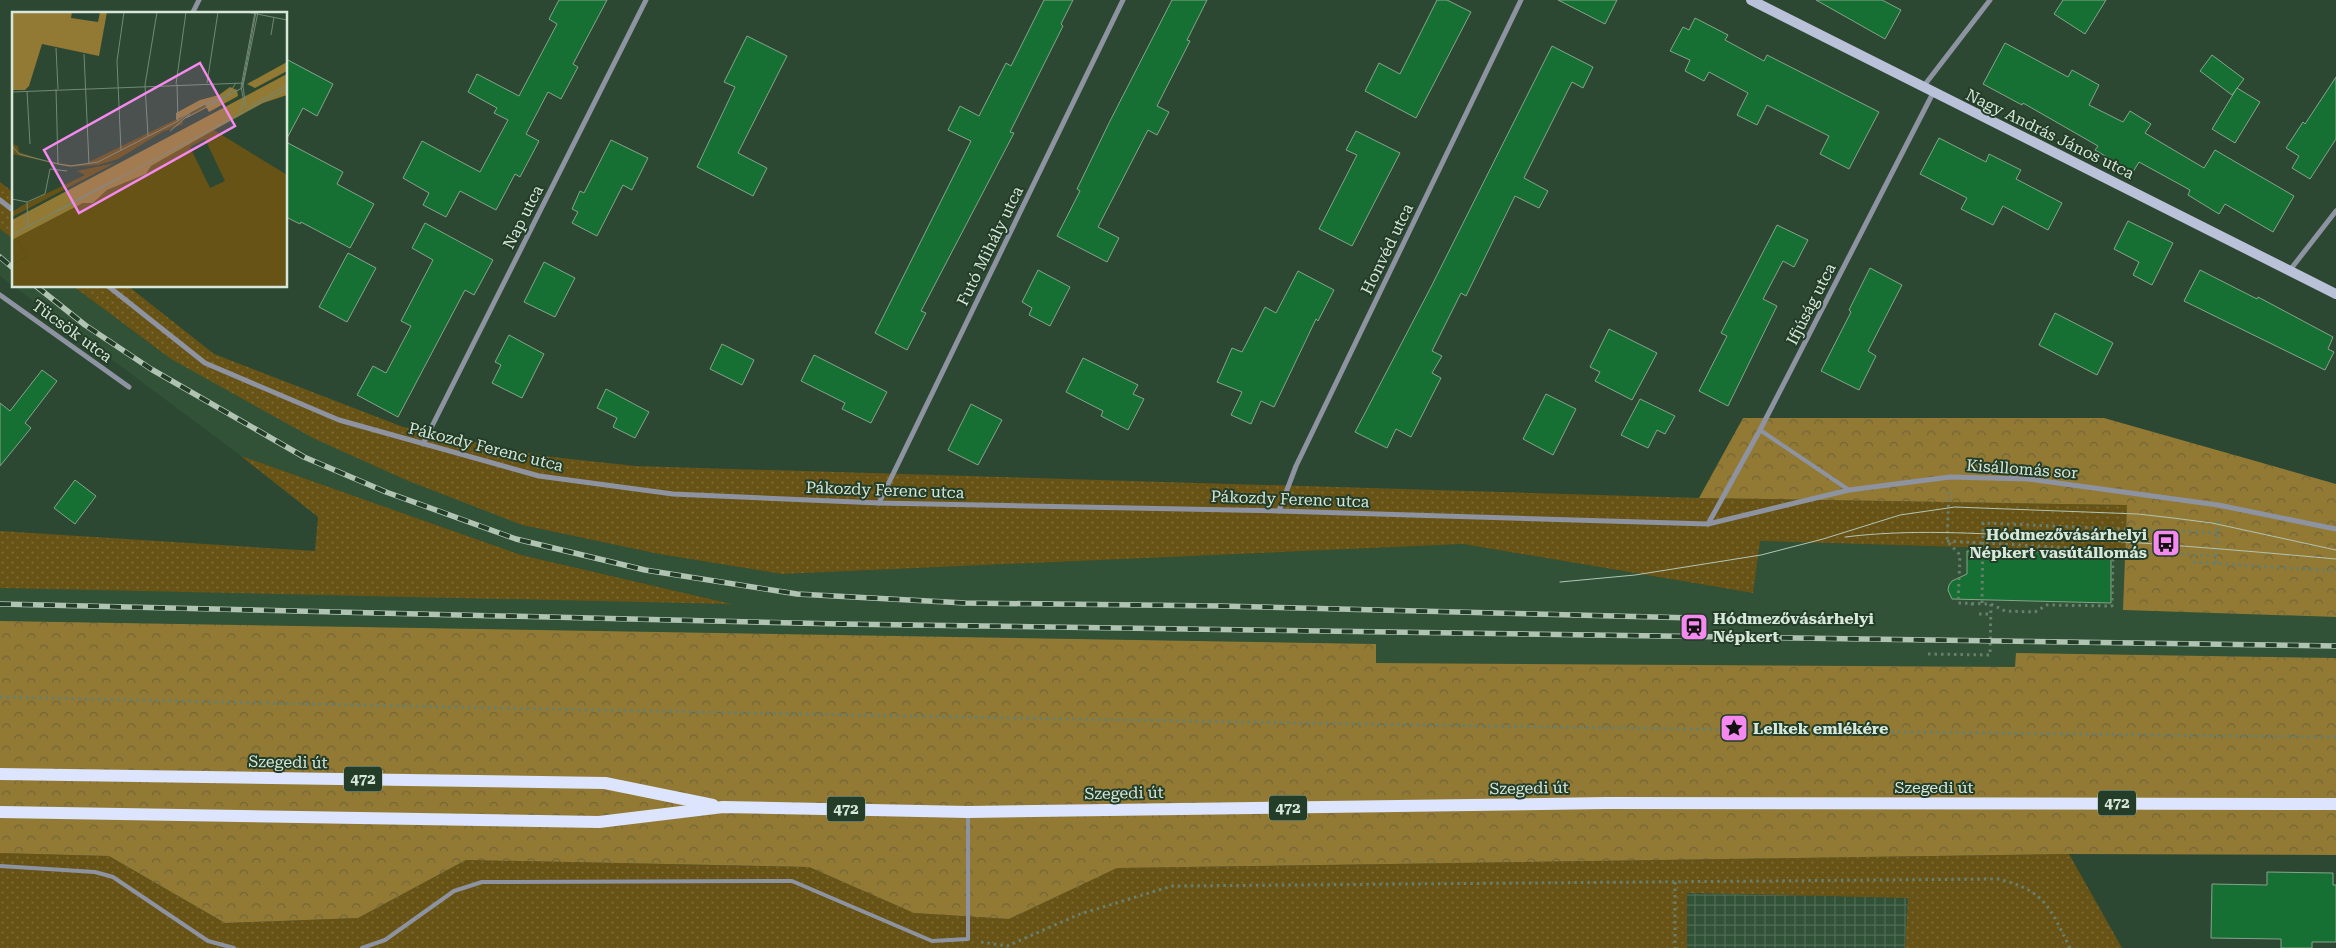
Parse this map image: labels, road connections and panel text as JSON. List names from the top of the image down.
{
  "streets": {
    "main road": ["Szegedi út", "472"],
    "street": [
      "Nagy András János utca",
      "Nap utca",
      "Futó Mihály utca",
      "Honvéd utca",
      "Ifjúság utca",
      "Tücsök utca",
      "Pákozdy Ferenc utca",
      "Kisállomás sor"
    ]
  },
  "crossings": [
    ["Nagy András János utca", "Ifjúság utca"],
    ["Nap utca", "Pákozdy Ferenc utca"],
    ["Futó Mihály utca", "Pákozdy Ferenc utca"],
    ["Honvéd utca", "Pákozdy Ferenc utca"],
    ["Ifjúság utca", "Pákozdy Ferenc utca"],
    ["Ifjúság utca", "Kisállomás sor"],
    ["Pákozdy Ferenc utca", "Kisállomás sor"]
  ],
  "places": {
    "bus stop": ["Hódmezővásárhelyi Népkert vasútállomás"],
    "station": ["Hódmezővásárhelyi Népkert"],
    "place": ["Lelkek emlékére"]
  }
}
